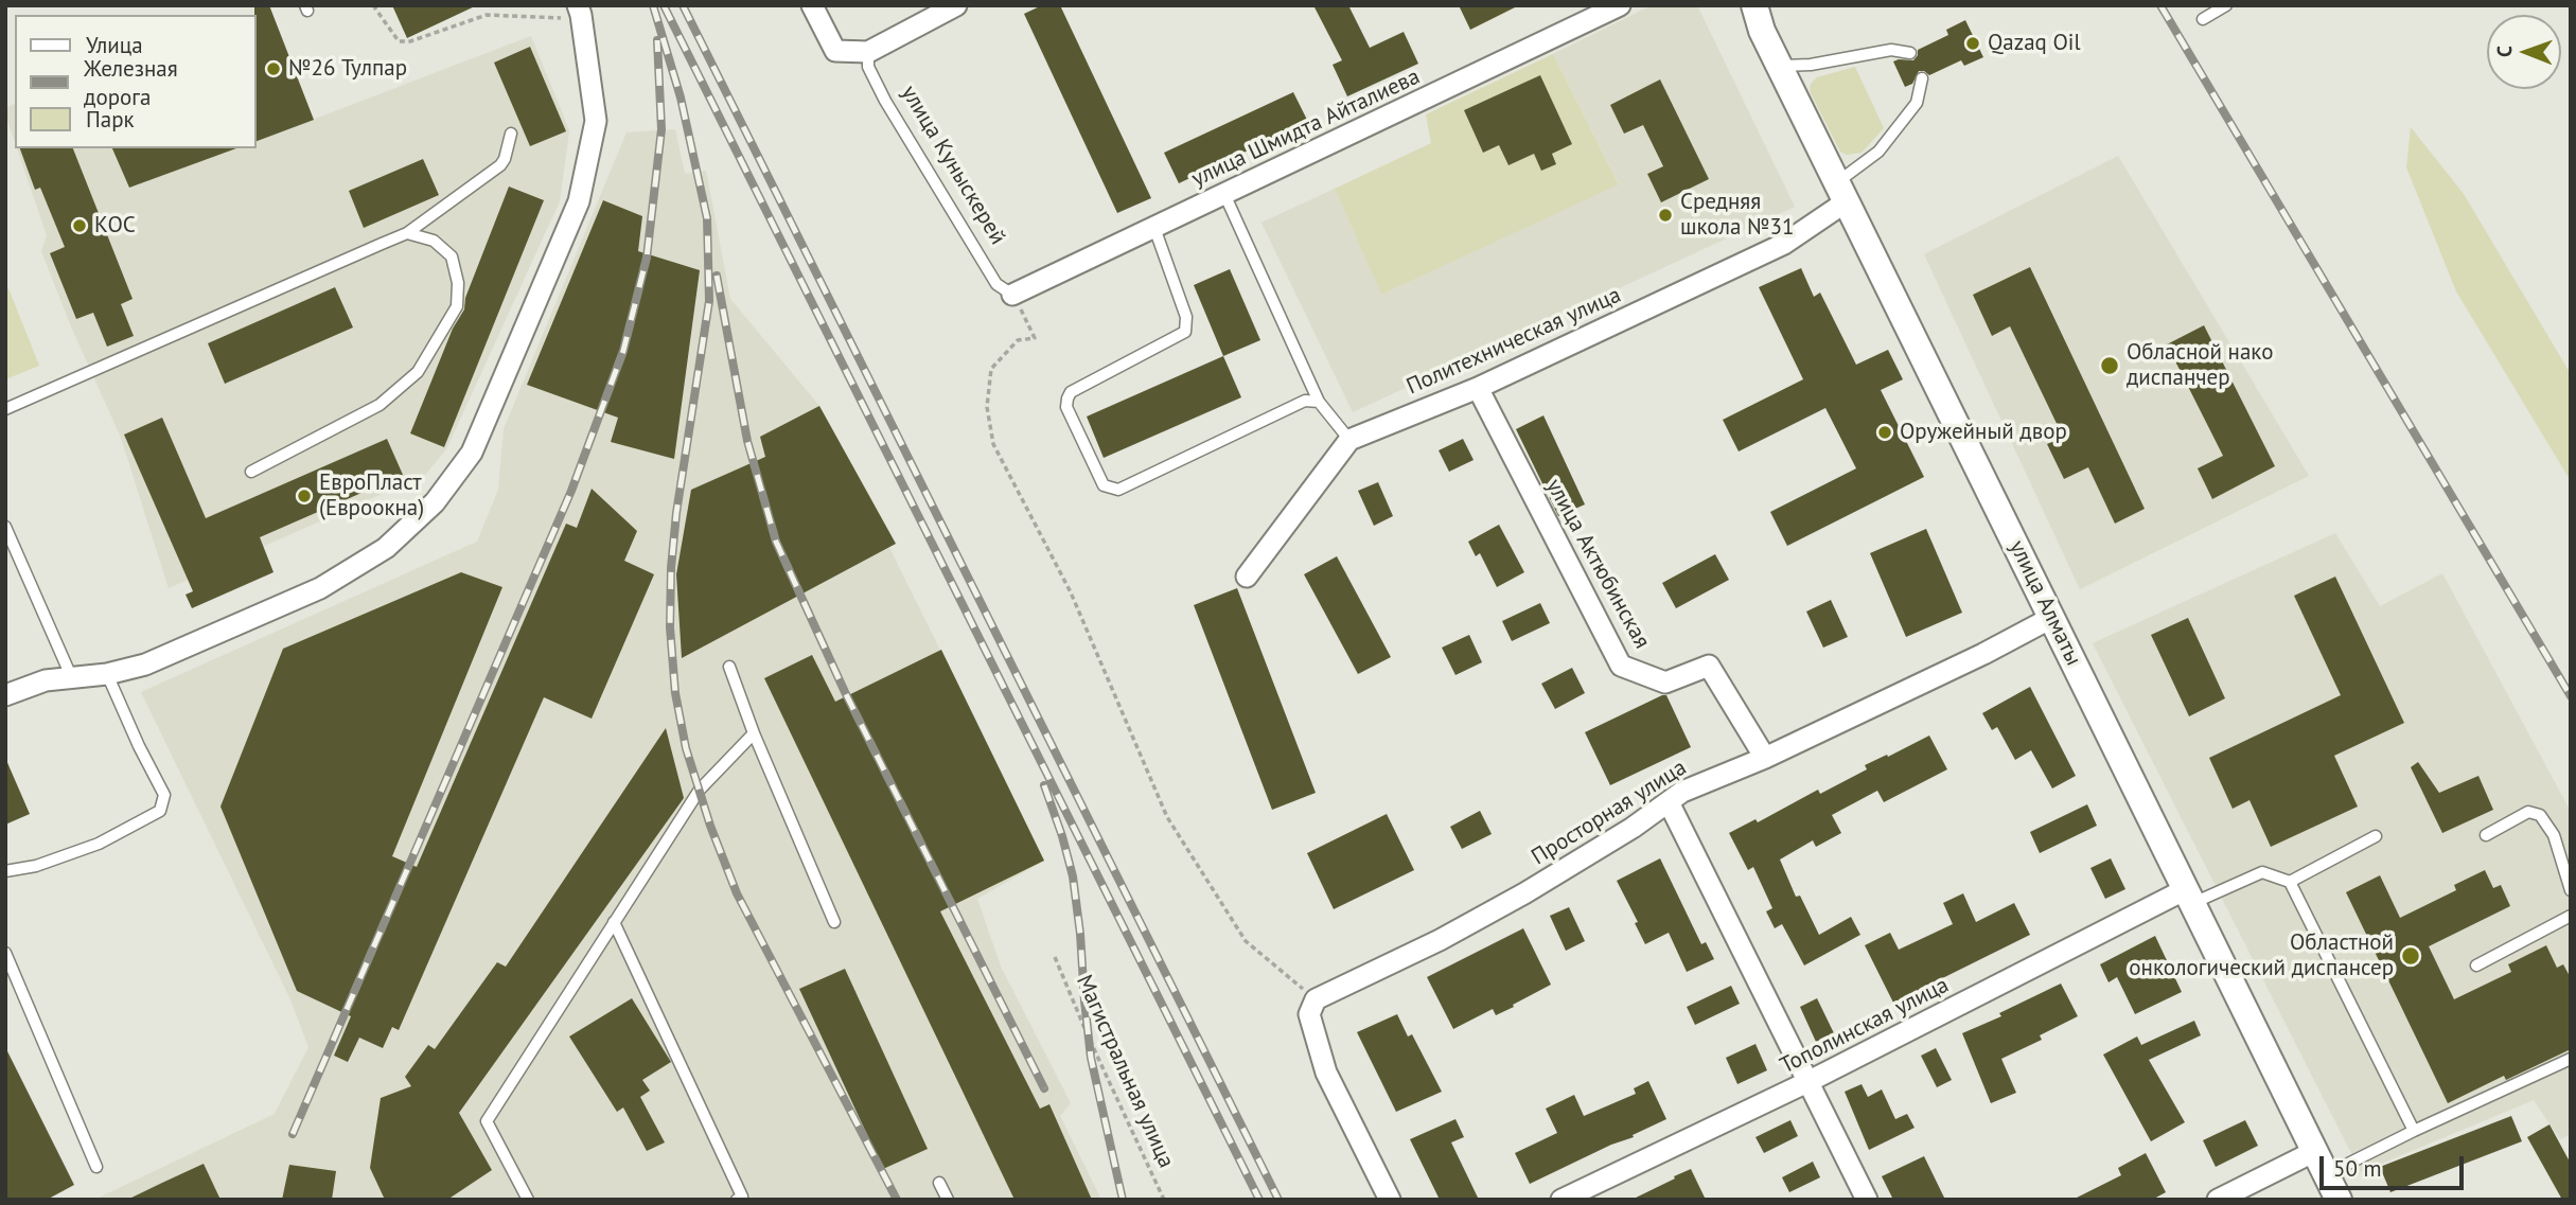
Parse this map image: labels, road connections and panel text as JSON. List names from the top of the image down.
{
  "streets": {
    "street": [
      "улица Шмидта Айталиева",
      "Политехническая улица",
      "улица Актюбинская",
      "улица Алматы",
      "Просторная улица",
      "Тополинская улица"
    ],
    "lane": ["улица Куныскерей"],
    "path": ["Магистральная улица"]
  },
  "crossings": [
    ["улица Шмидта Айталиева", "улица Куныскерей"],
    ["Политехническая улица", "улица Актюбинская"],
    ["Политехническая улица", "улица Алматы"],
    ["улица Актюбинская", "Просторная улица"],
    ["улица Алматы", "Просторная улица"],
    ["улица Алматы", "Тополинская улица"]
  ],
  "places": [
    "Qazaq Oil",
    "№26 Тулпар",
    "Средняя школа №31",
    "КОС",
    "Обласной нако диспанчер",
    "Оружейный двор",
    "ЕвроПласт (Евроокна)",
    "Областной онкологический диспансер"
  ],
  "legend": ["Улица", "Железная дорога", "Парк"],
  "scale_bar": "50 m",
  "north": "left"
}
